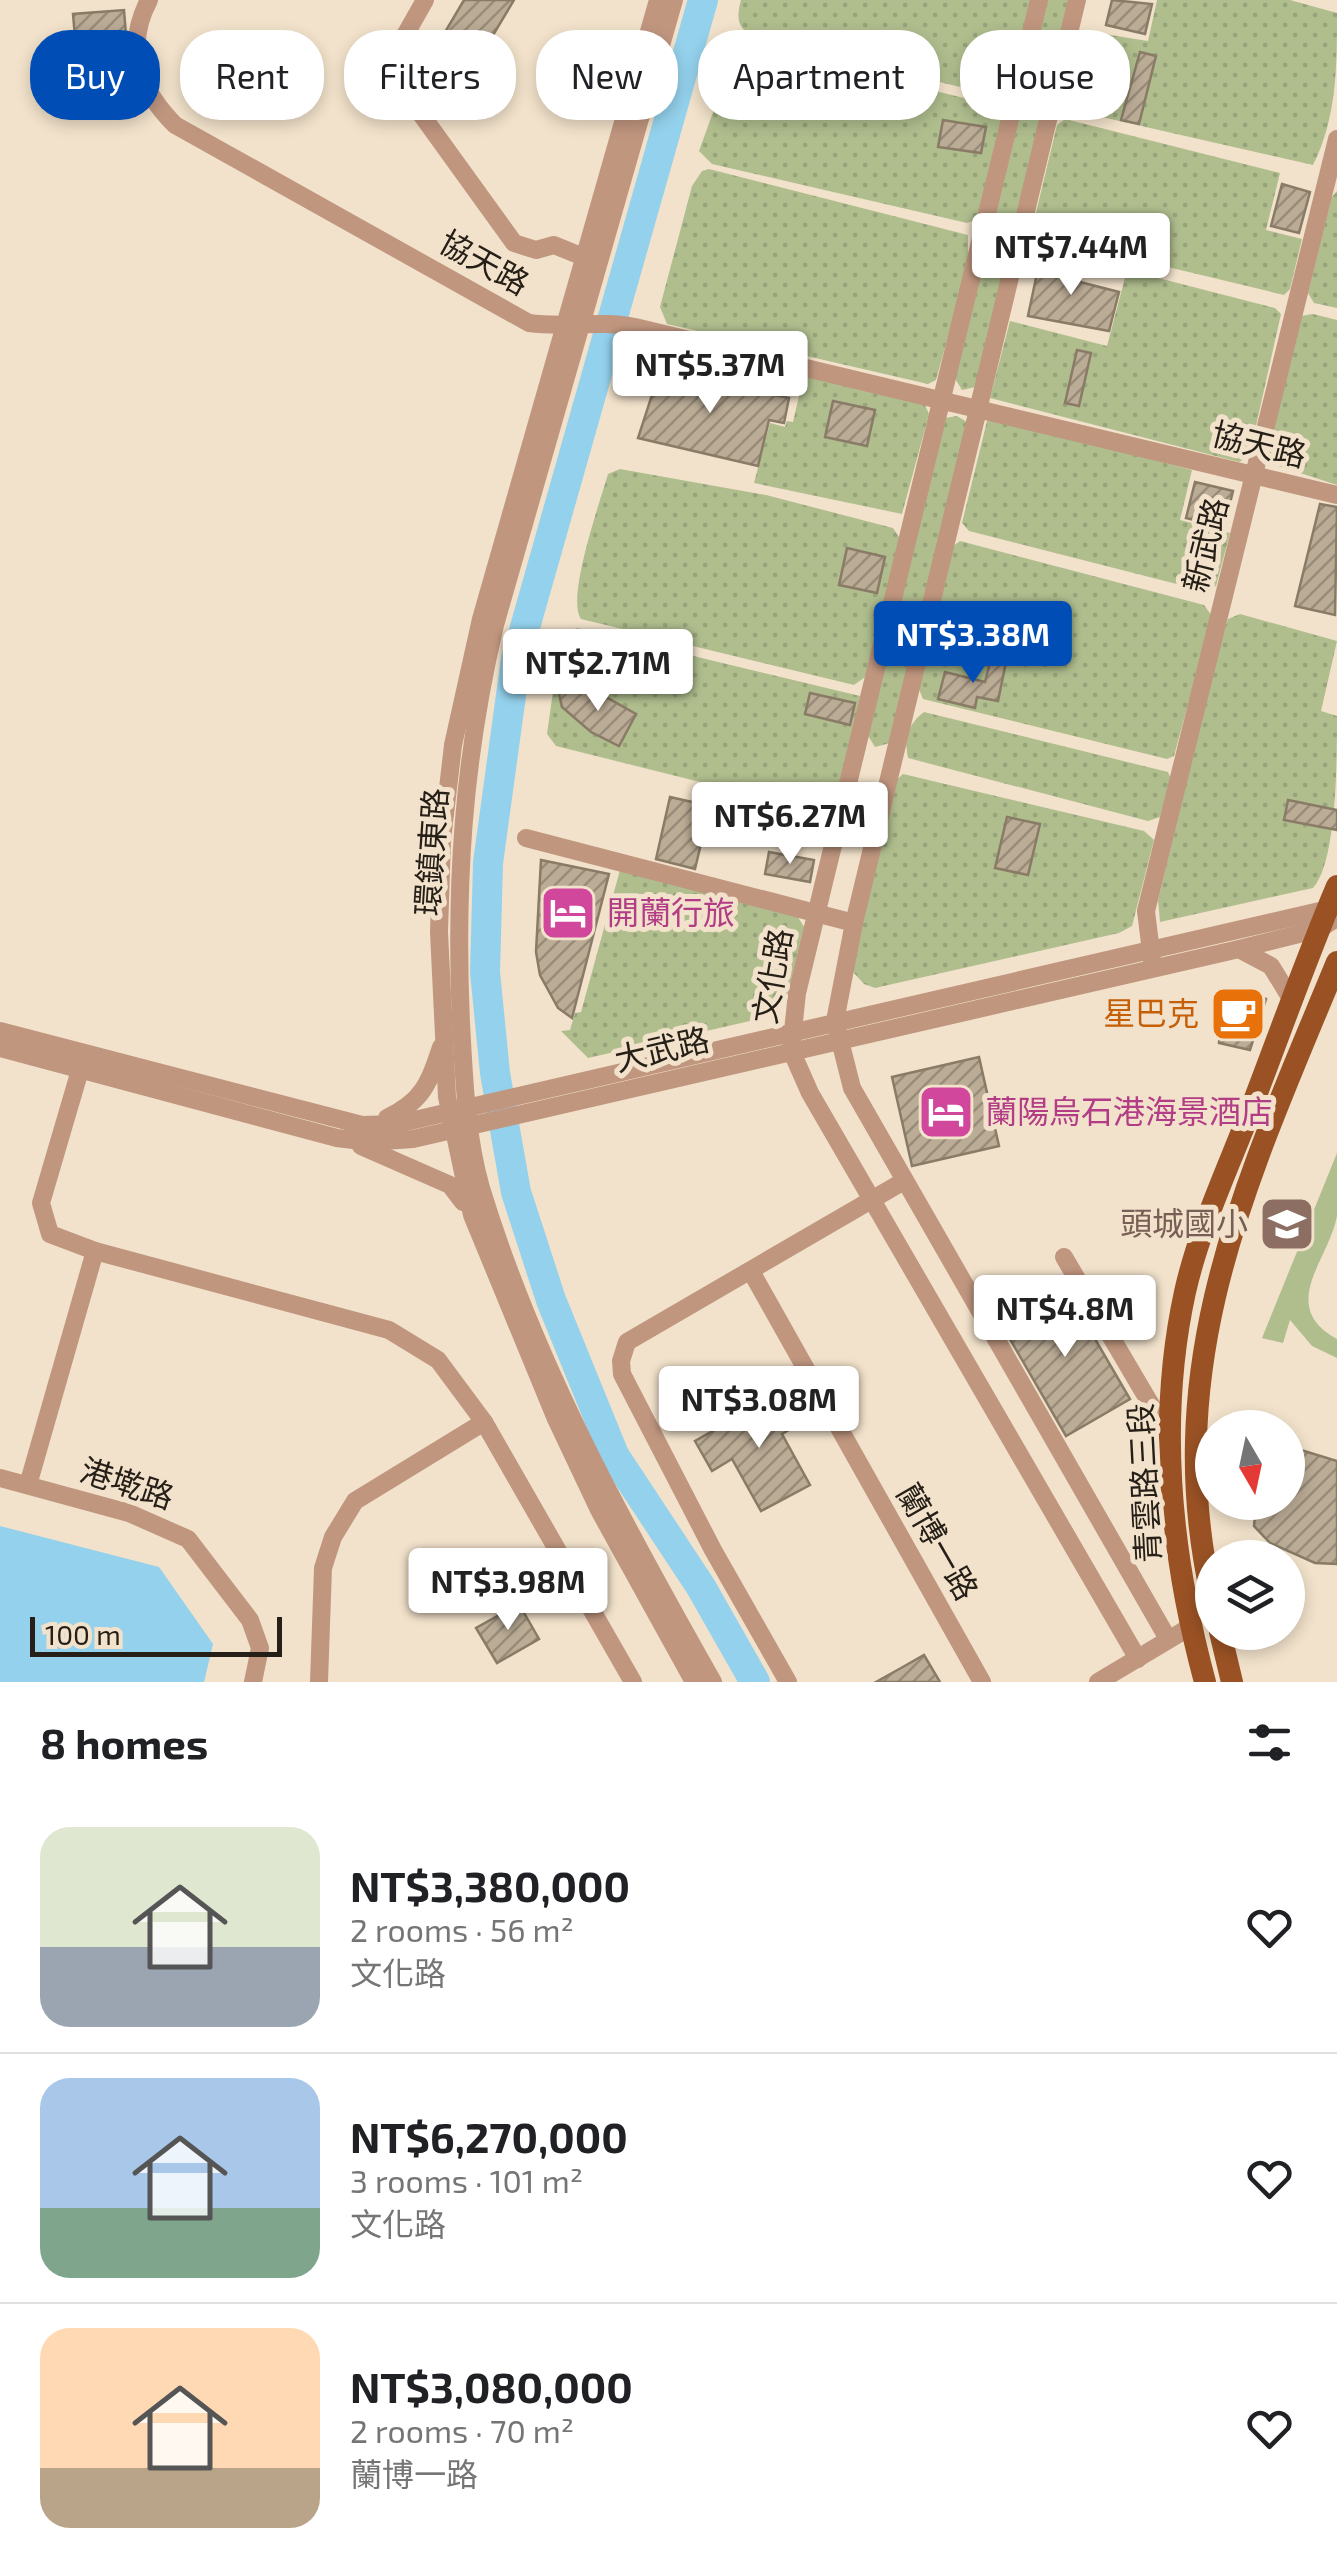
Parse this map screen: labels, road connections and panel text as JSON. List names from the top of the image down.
{
  "streets": {
    "main road": ["青雲路三段"],
    "street": [
      "協天路",
      "新武路",
      "環鎮東路",
      "文化路",
      "大武路",
      "港墘路",
      "蘭博一路"
    ]
  },
  "crossings": [
    ["協天路", "新武路"],
    ["協天路", "環鎮東路"],
    ["協天路", "文化路"],
    ["新武路", "大武路"],
    ["環鎮東路", "大武路"],
    ["文化路", "大武路"],
    ["大武路", "青雲路三段"]
  ],
  "places": {
    "hotel": ["開蘭行旅", "蘭陽烏石港海景酒店"],
    "cafe": ["星巴克"],
    "school or university": ["頭城國小"]
  },
  "scale_bar": "100 m",
  "north": "bottom",
  "page": {
    "chip": [
      "Buy",
      "Rent",
      "Filters",
      "New",
      "Apartment",
      "House"
    ],
    "price": [
      "NT$7.44M",
      "NT$5.37M",
      "NT$3.38M",
      "NT$2.71M",
      "NT$6.27M",
      "NT$4.8M",
      "NT$3.08M",
      "NT$3.98M"
    ],
    "scale": "100 m",
    "heading": "8 homes",
    "list": [
      {
        "name": "NT$3,380,000",
        "note": "2 rooms · 56 m² · 文化路"
      },
      {
        "name": "NT$6,270,000",
        "note": "3 rooms · 101 m² · 文化路"
      },
      {
        "name": "NT$3,080,000",
        "note": "2 rooms · 70 m² · 蘭博一路"
      }
    ]
  }
}
